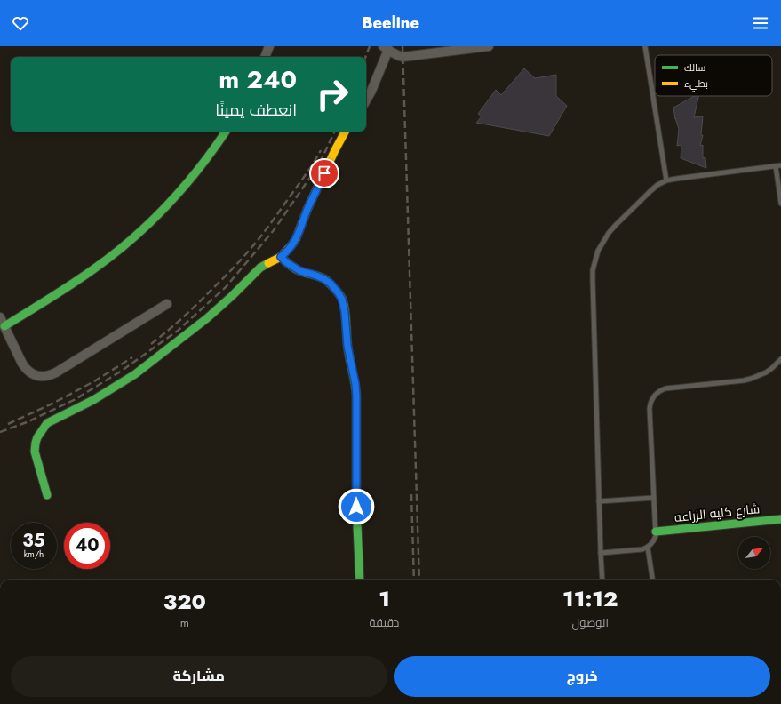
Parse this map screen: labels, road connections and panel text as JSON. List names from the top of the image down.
{
  "streets": {
    "street": ["شارع كليه الزراعه"]
  },
  "legend": ["سالك", "بطيء"],
  "north": "top right",
  "page": {
    "header": "Beeline",
    "turn": ["240 m", "انعطف يمينًا"],
    "speed": "35 km/h",
    "limit": "40",
    "eta": [
      "11:12",
      "الوصول",
      "1",
      "دقيقة",
      "320",
      "m"
    ],
    "buttons": ["خروج", "مشاركة"]
  }
}
